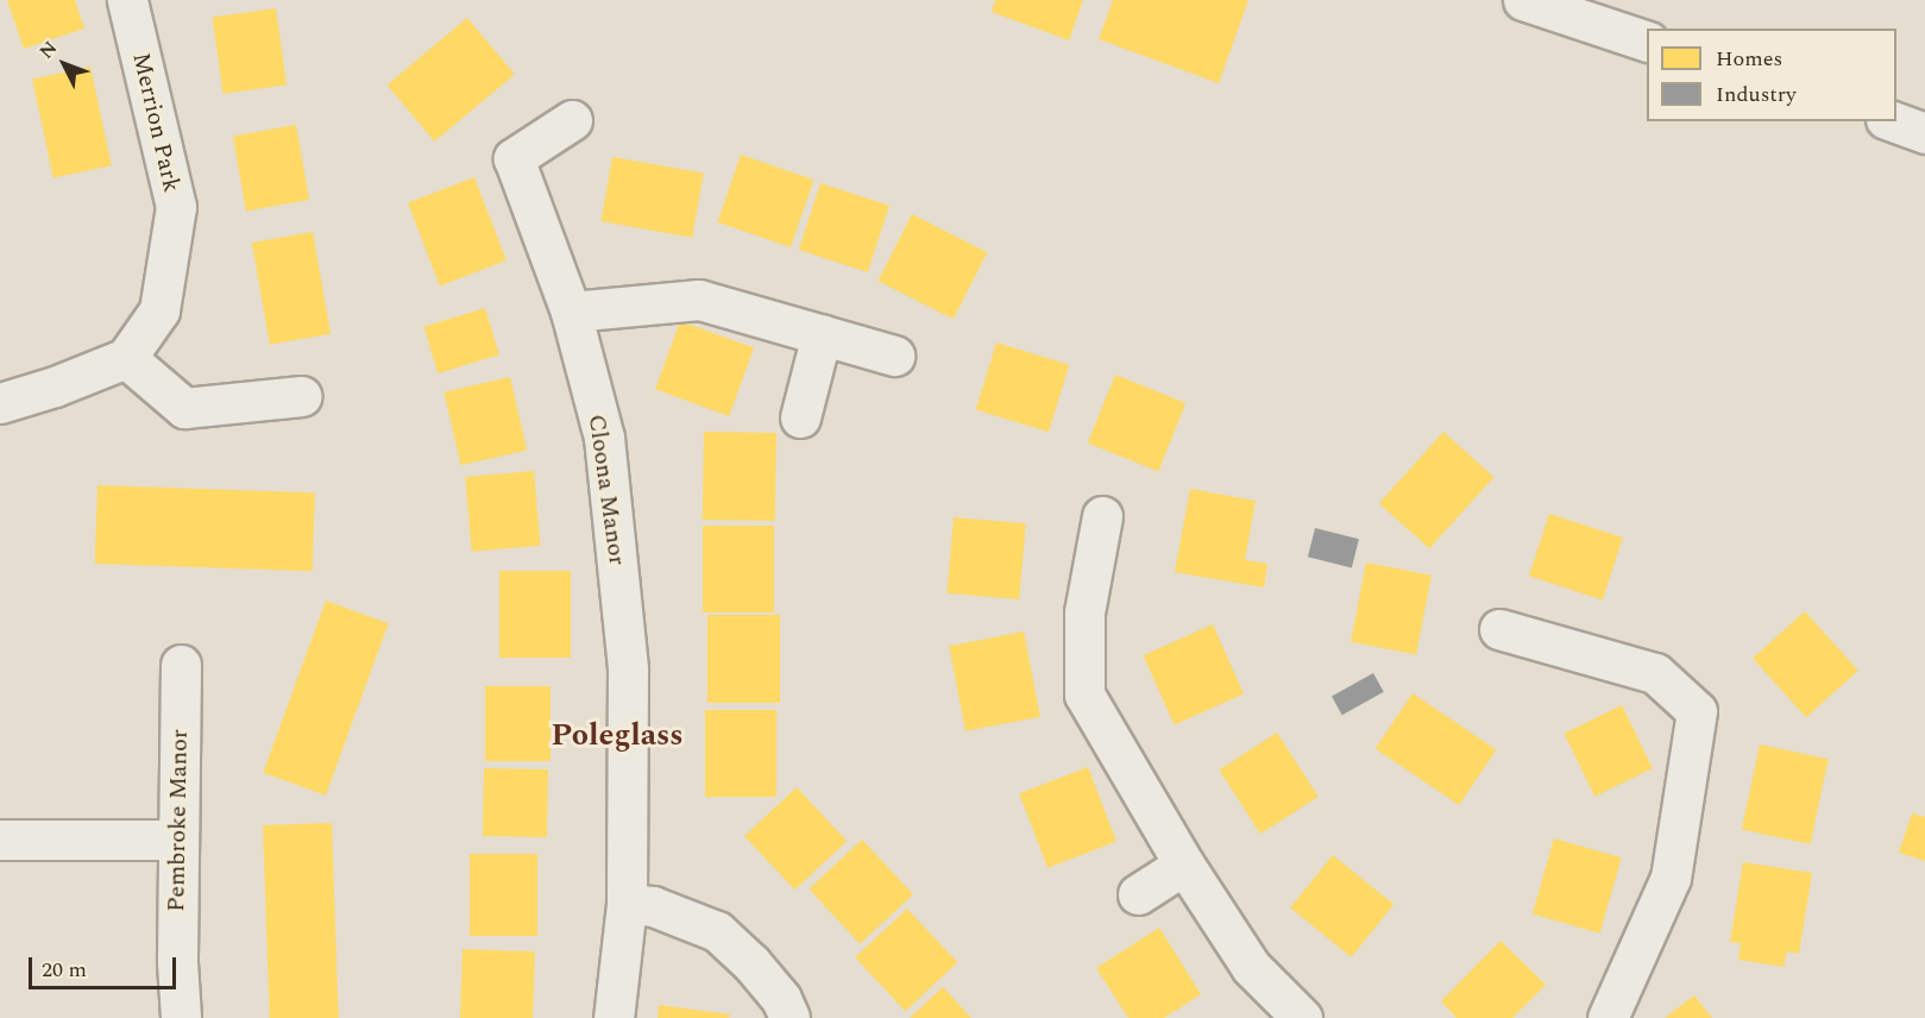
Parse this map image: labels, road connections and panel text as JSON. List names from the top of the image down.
{
  "streets": {
    "street": ["Merrion Park", "Cloona Manor", "Pembroke Manor"]
  },
  "districts": ["Poleglass"],
  "legend": ["Homes", "Industry"],
  "scale_bar": "20 m",
  "north": "top left"
}
